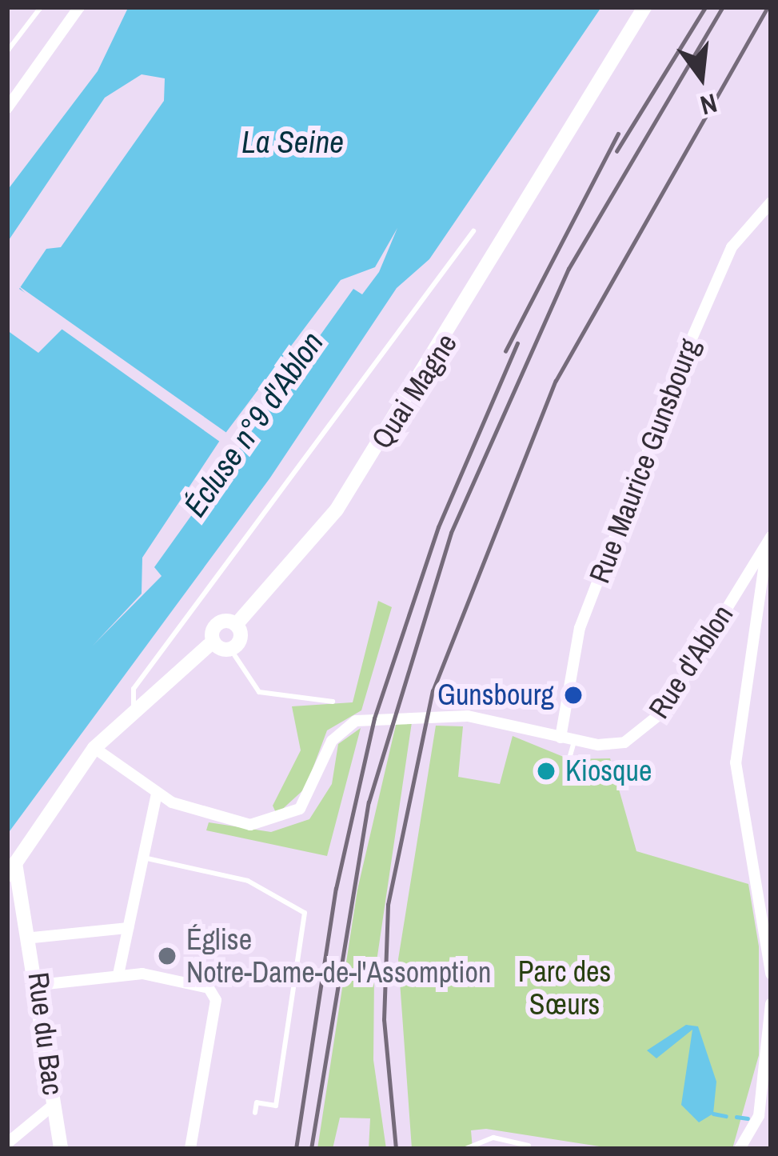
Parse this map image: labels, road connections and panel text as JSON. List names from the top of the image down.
{
  "streets": {
    "main road": ["Quai Magne", "Rue du Bac"],
    "street": ["Rue Maurice Gunsbourg", "Rue d'Ablon"]
  },
  "crossings": [
    ["Rue Maurice Gunsbourg", "Rue d'Ablon"]
  ],
  "water": ["La Seine", "Écluse n°9 d'Ablon"],
  "parks": ["Parc des Sœurs"],
  "places": ["Gunsbourg", "Kiosque", "Église Notre-Dame-de-l'Assomption"],
  "north": "bottom"
}
